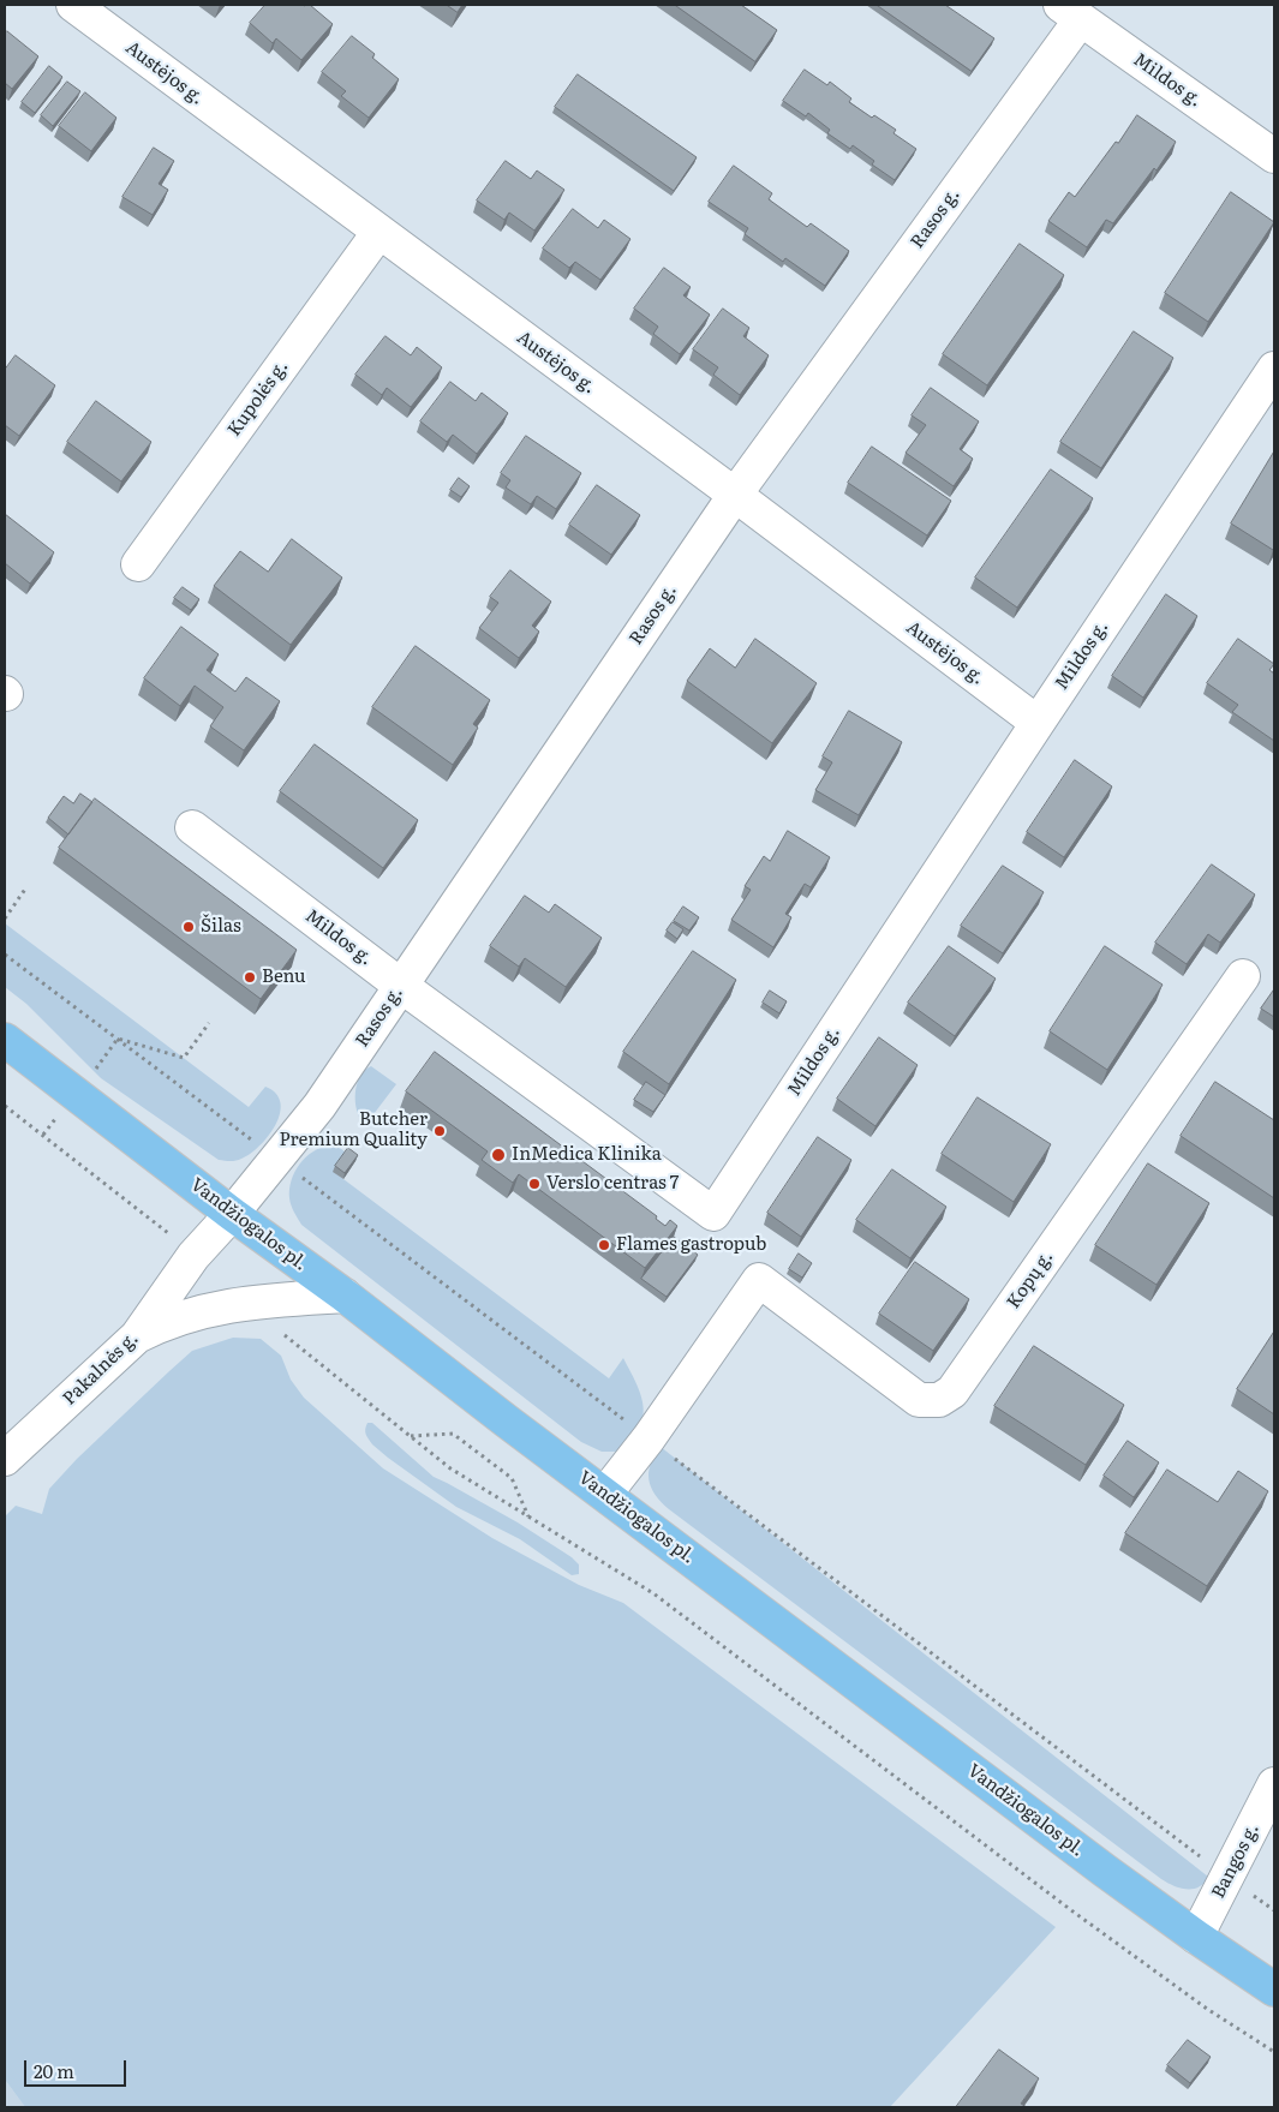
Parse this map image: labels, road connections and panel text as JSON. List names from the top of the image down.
{
  "streets": {
    "main road": ["Vandžiogalos pl."],
    "street": [
      "Austėjos g.",
      "Mildos g.",
      "Rasos g.",
      "Kupolės g.",
      "Kopų g.",
      "Pakalnės g.",
      "Bangos g."
    ]
  },
  "crossings": [
    ["Austėjos g.", "Mildos g."],
    ["Austėjos g.", "Rasos g."],
    ["Austėjos g.", "Kupolės g."],
    ["Mildos g.", "Rasos g."],
    ["Rasos g.", "Vandžiogalos pl."],
    ["Rasos g.", "Pakalnės g."],
    ["Vandžiogalos pl.", "Kopų g."],
    ["Vandžiogalos pl.", "Pakalnės g."],
    ["Vandžiogalos pl.", "Bangos g."]
  ],
  "places": [
    "Šilas",
    "Benu",
    "Butcher Premium Quality",
    "InMedica Klinika",
    "Verslo centras 7",
    "Flames gastropub"
  ],
  "scale_bar": "20 m"
}
